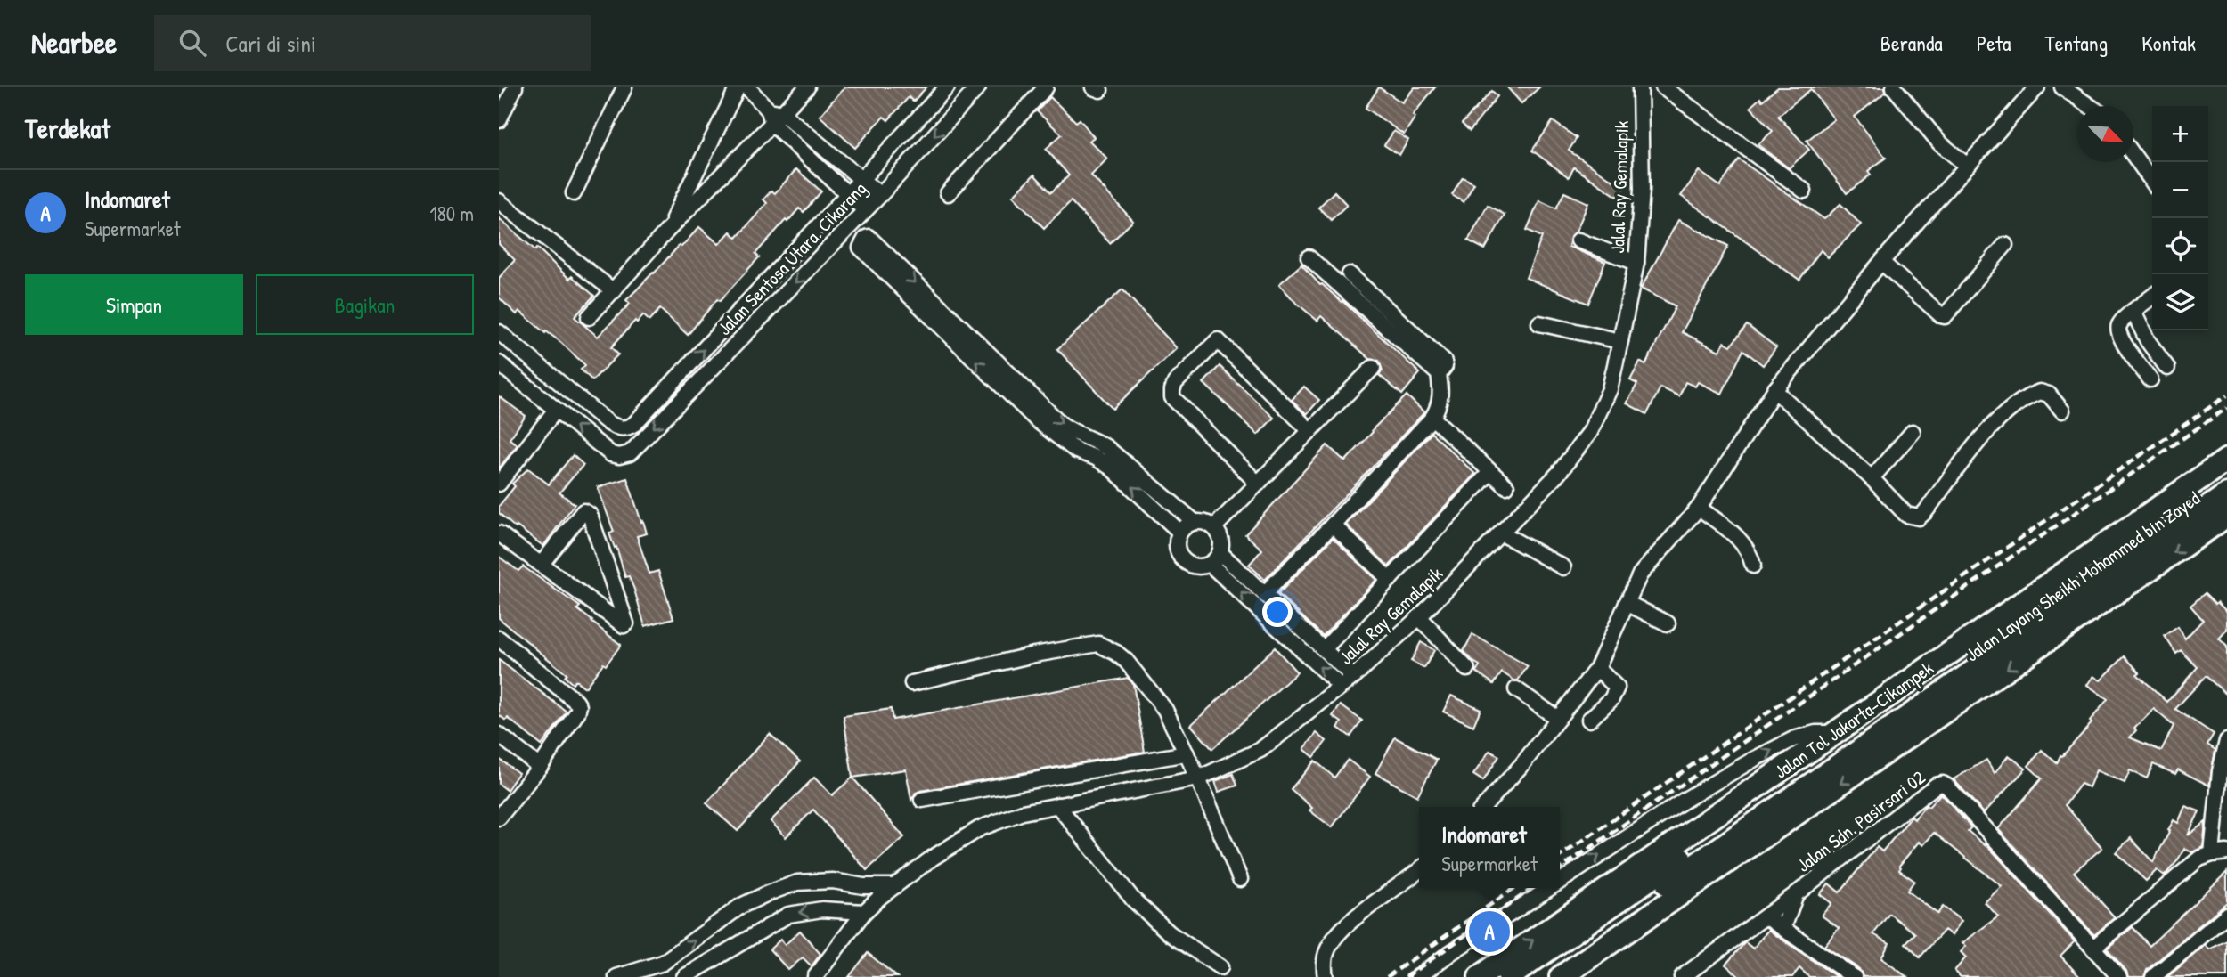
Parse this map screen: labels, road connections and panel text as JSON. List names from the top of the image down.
{
  "streets": {
    "highway": ["Jalan Layang Sheikh Mohammed bin Zayed", "Jalan Tol Jakarta–Cikampek"],
    "street": ["Jalal Ray Gemalapik", "Jalan Sentosa Utara. Cikarang", "Jalan Sdn. Pasirsari 02"]
  },
  "north": "bottom right",
  "page": {
    "header": "Nearbee",
    "search": "Cari di sini",
    "nav": [
      "Beranda",
      "Peta",
      "Tentang",
      "Kontak"
    ],
    "heading": "Terdekat",
    "map_buttons": ["+", "−"],
    "list": [
      {
        "mark": "A",
        "name": "Indomaret",
        "note": "Supermarket",
        "value": "180 m"
      }
    ],
    "buttons": ["Simpan", "Bagikan"],
    "popup": ["Indomaret", "Supermarket"],
    "pins": "A"
  }
}
